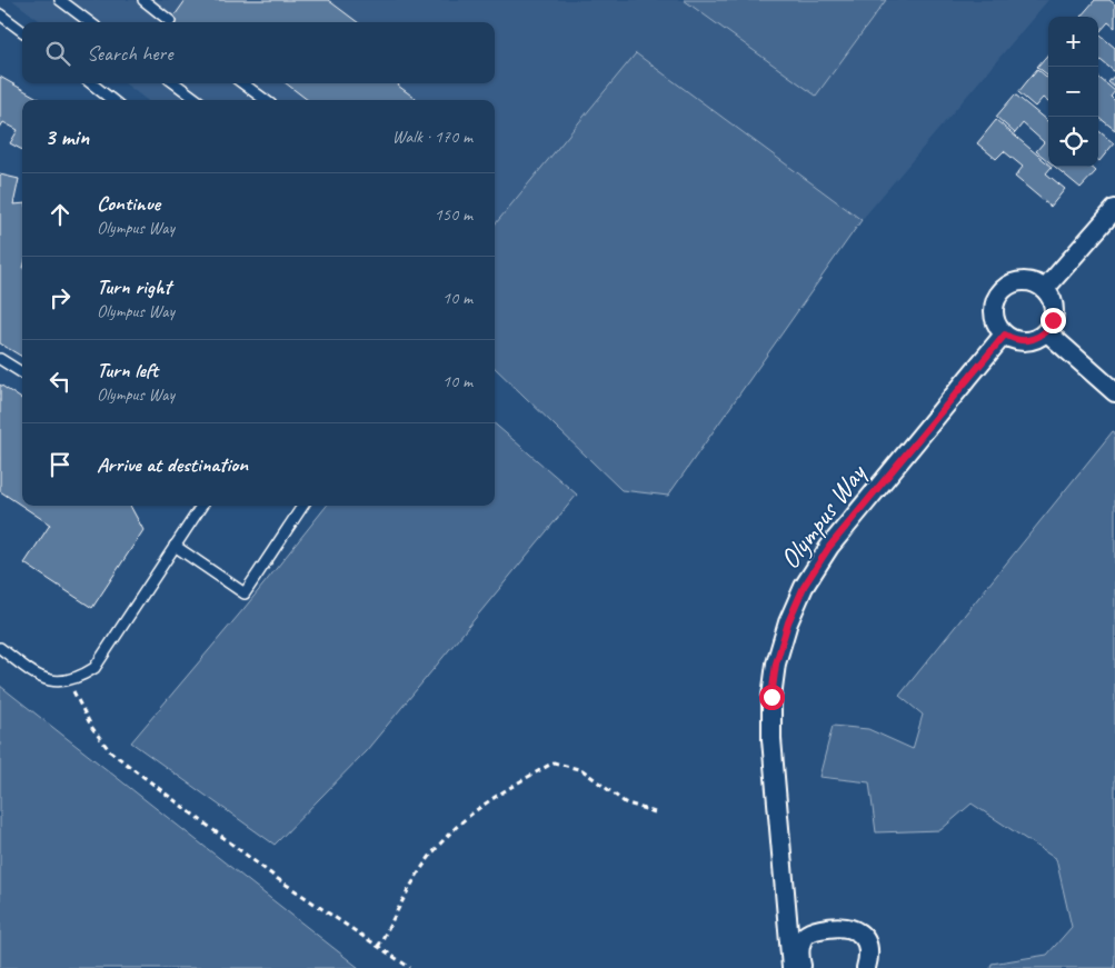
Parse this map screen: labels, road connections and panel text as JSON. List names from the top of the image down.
{
  "streets": {
    "street": ["Olympus Way"]
  },
  "page": {
    "map_buttons": ["+", "−"],
    "search": "Search here",
    "heading": ["3 min", "Walk · 170 m"],
    "list": [
      ["Continue", "Olympus Way", "150 m"],
      ["Turn right", "Olympus Way", "10 m"],
      ["Turn left", "Olympus Way", "10 m"],
      "Arrive at destination"
    ]
  }
}
